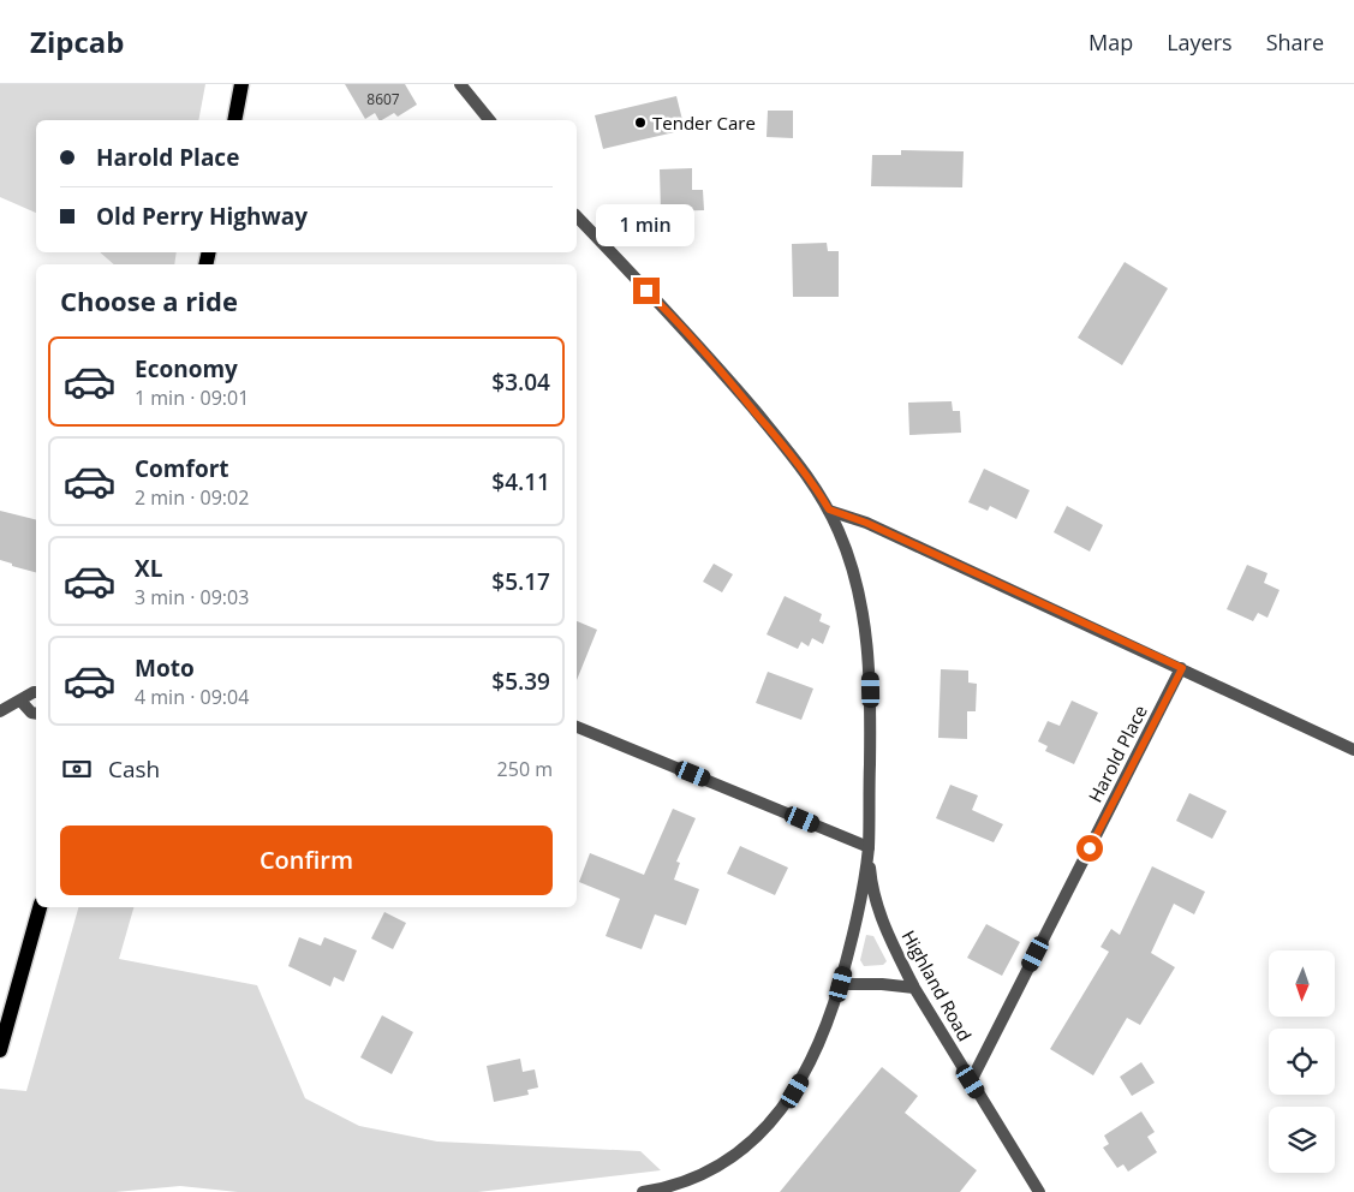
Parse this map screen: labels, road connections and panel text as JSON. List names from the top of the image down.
{
  "streets": {
    "street": ["Harold Place", "Highland Road"]
  },
  "crossings": [
    ["Harold Place", "Highland Road"]
  ],
  "places": ["Tender Care"],
  "house_numbers": ["8607"],
  "north": "bottom",
  "page": {
    "header": "Zipcab",
    "nav": ["Map", "Layers", "Share"],
    "banner": ["Harold Place", "Old Perry Highway"],
    "bubble": "1 min",
    "heading": "Choose a ride",
    "list": [
      {
        "name": "Economy",
        "note": "1 min · 09:01",
        "value": "$3.04"
      },
      {
        "name": "Comfort",
        "note": "2 min · 09:02",
        "value": "$4.11"
      },
      {
        "name": "XL",
        "note": "3 min · 09:03",
        "value": "$5.17"
      },
      {
        "name": "Moto",
        "note": "4 min · 09:04",
        "value": "$5.39"
      }
    ],
    "pay": ["Cash", "250 m"],
    "buttons": "Confirm"
  }
}
